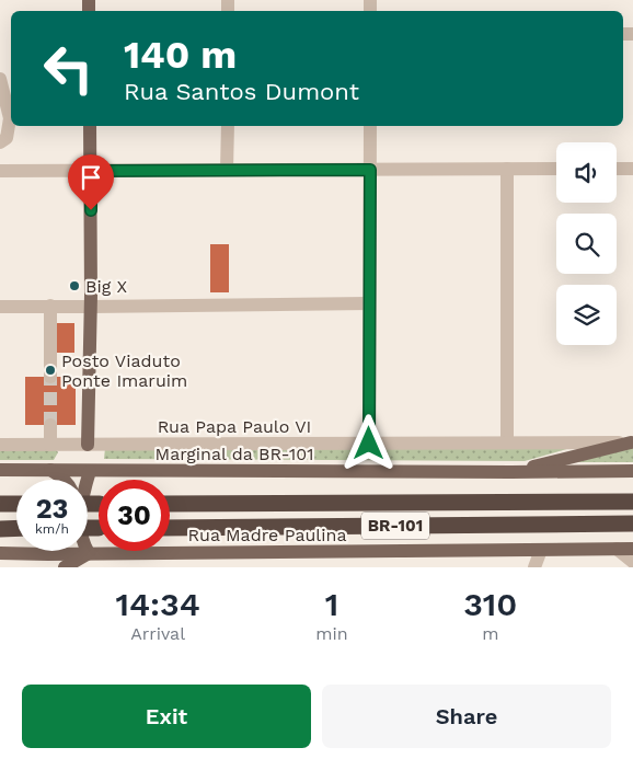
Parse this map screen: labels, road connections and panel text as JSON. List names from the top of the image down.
{
  "streets": {
    "highway": ["BR-101"],
    "main road": ["Marginal da BR-101", "Rua Madre Paulina"],
    "street": ["Rua Papa Paulo VI"]
  },
  "places": ["Big X", "Posto Viaduto Ponte Imaruim"],
  "page": {
    "turn": ["140 m", "Rua Santos Dumont"],
    "speed": "23 km/h",
    "limit": "30",
    "eta": [
      "14:34",
      "Arrival",
      "1",
      "min",
      "310",
      "m"
    ],
    "buttons": ["Exit", "Share"]
  }
}
